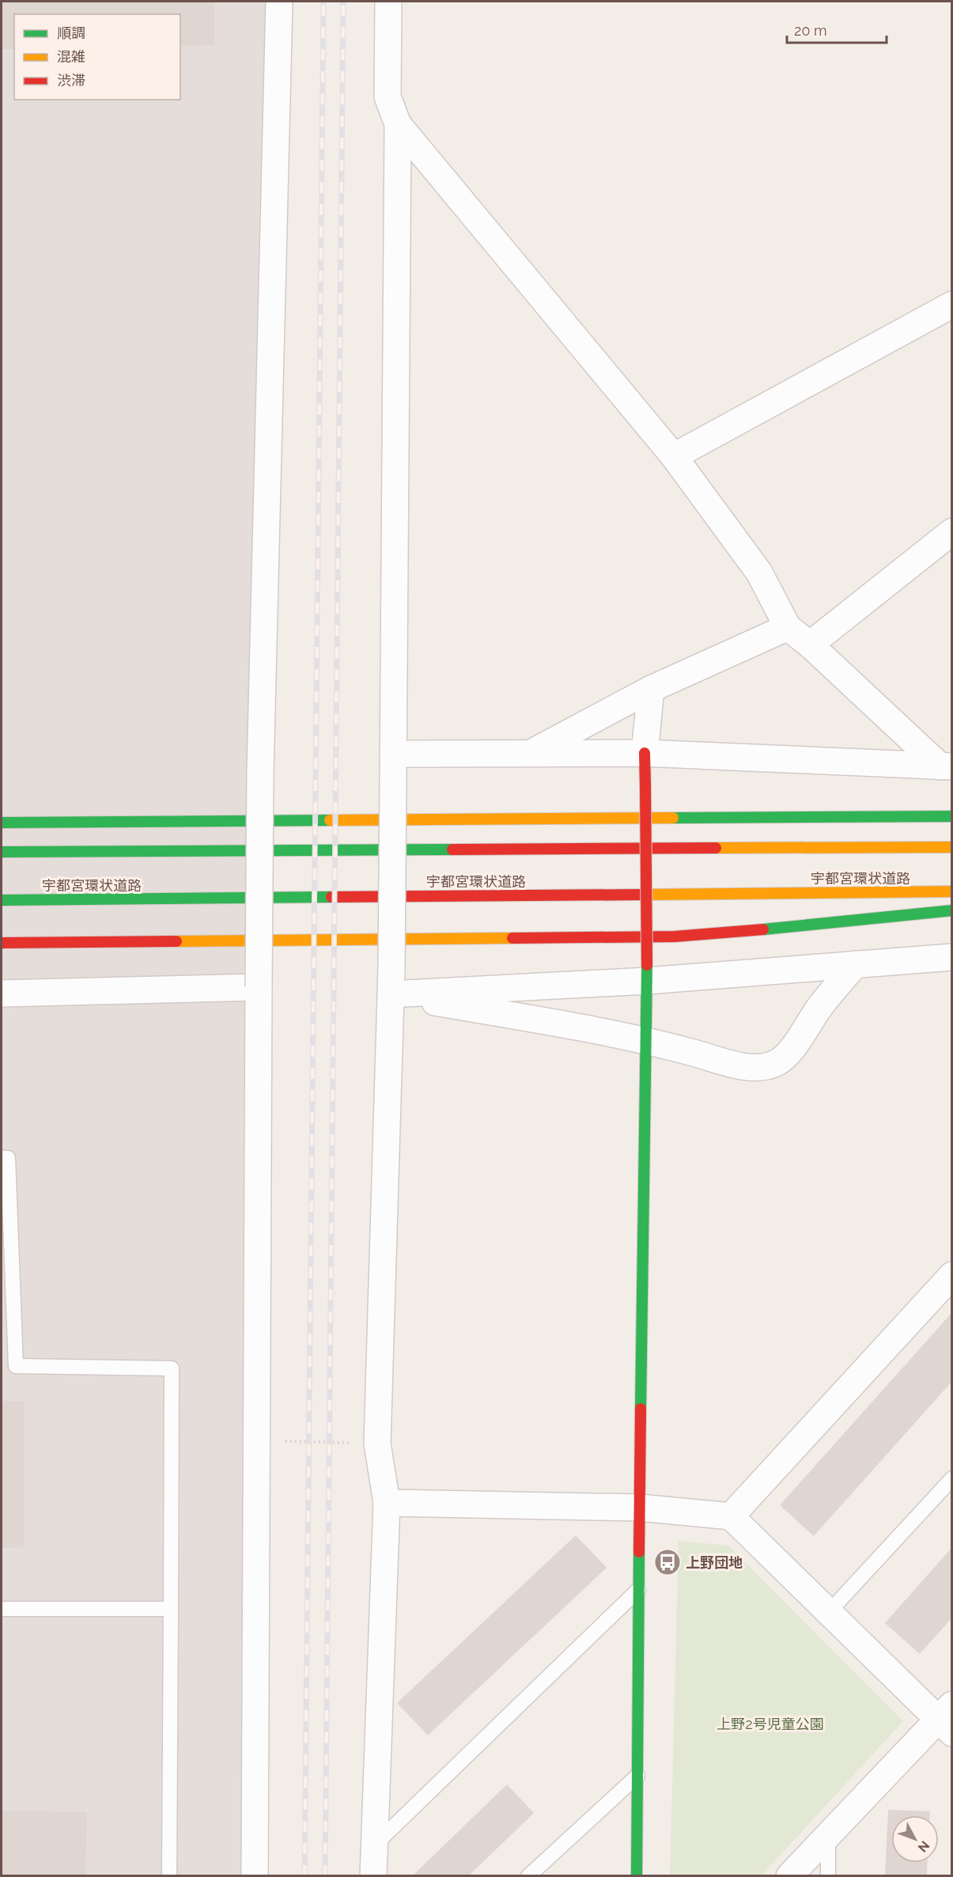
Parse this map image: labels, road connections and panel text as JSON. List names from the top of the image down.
{
  "streets": {
    "main road": ["宇都宮環状道路"]
  },
  "parks": ["上野2号児童公園"],
  "places": {
    "bus stop": ["上野団地"]
  },
  "legend": ["順調", "混雑", "渋滞"],
  "scale_bar": "20 m",
  "north": "bottom right"
}
